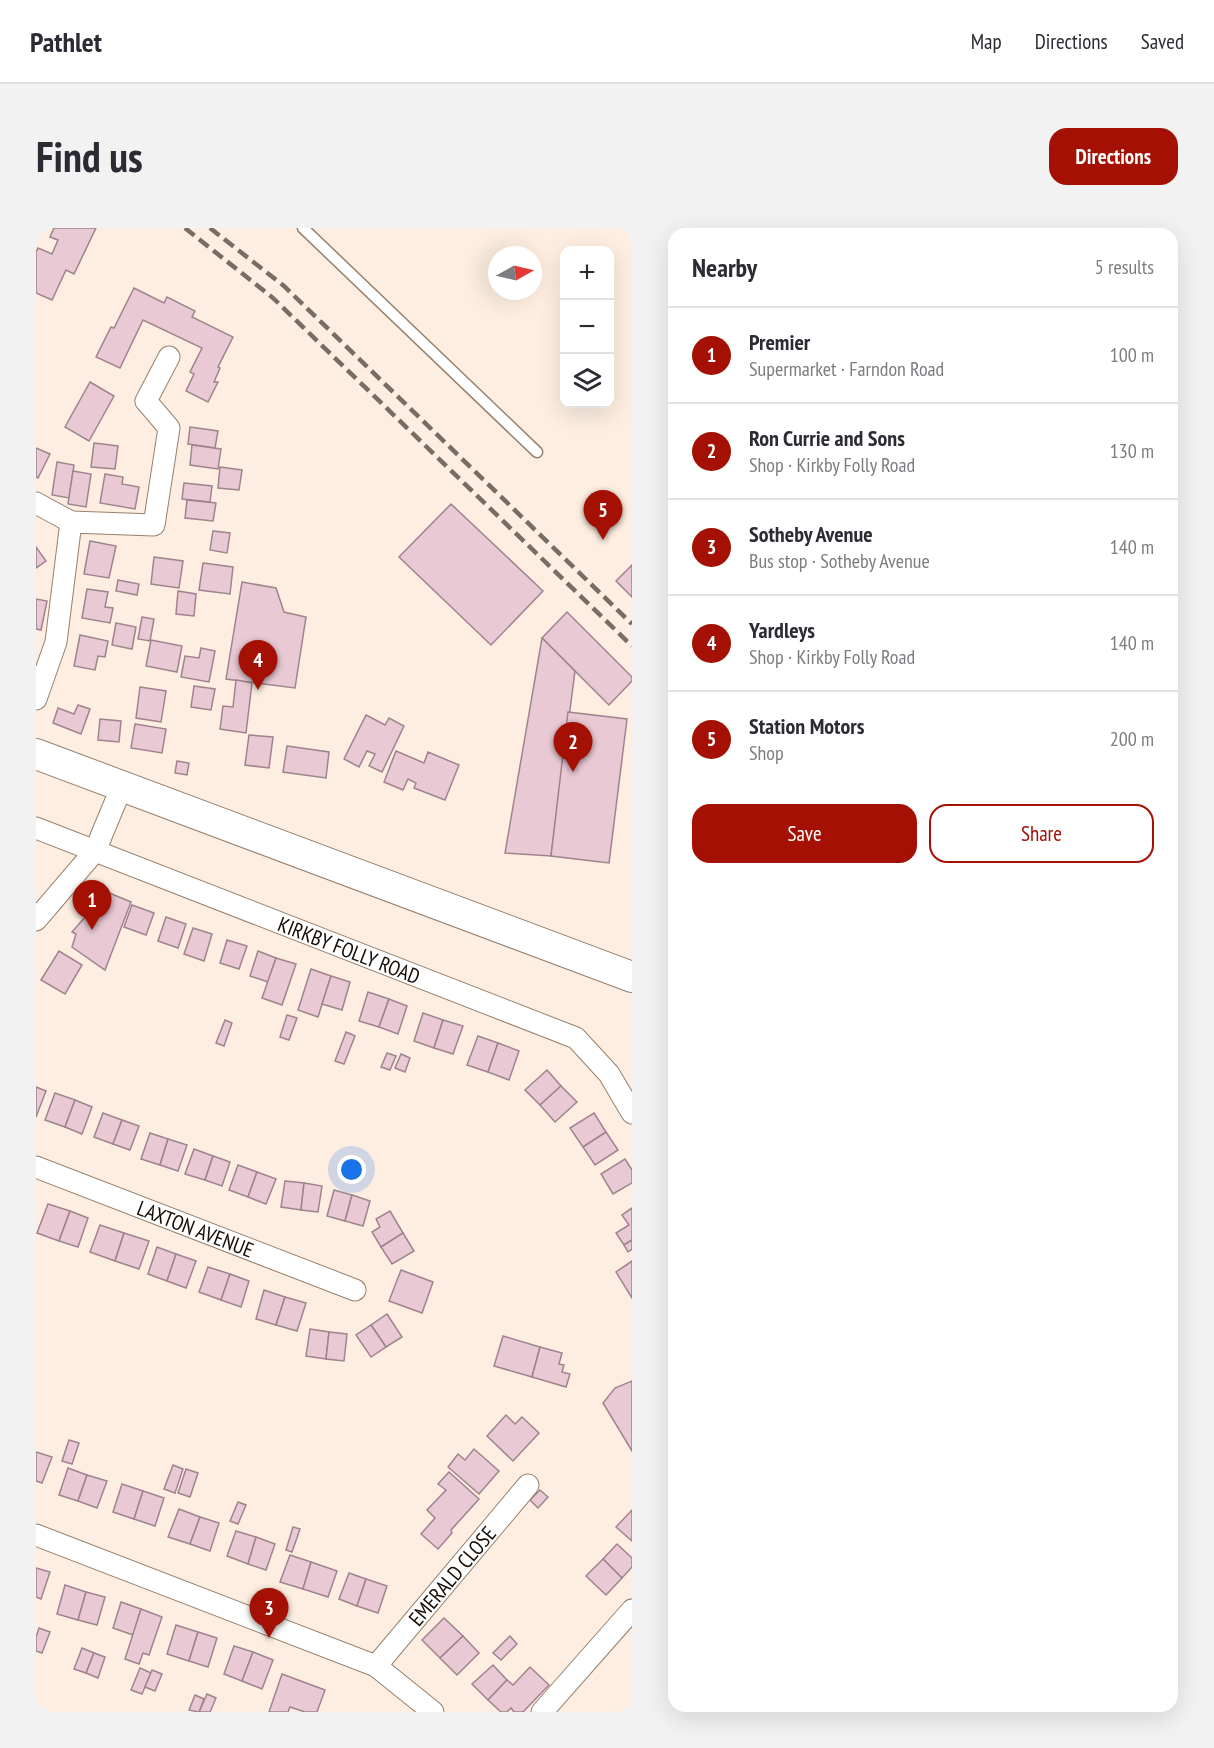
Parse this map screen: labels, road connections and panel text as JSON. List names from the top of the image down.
{
  "streets": {
    "street": ["KIRKBY FOLLY ROAD", "LAXTON AVENUE", "EMERALD CLOSE"]
  },
  "north": "right",
  "page": {
    "header": "Pathlet",
    "nav": ["Map", "Directions", "Saved"],
    "buttons": [
      "Directions",
      ["Save", "Share"]
    ],
    "title": "Find us",
    "heading": ["Nearby", "5 results"],
    "map_buttons": ["+", "−"],
    "list": [
      {
        "mark": "1",
        "name": "Premier",
        "note": "Supermarket · Farndon Road",
        "value": "100 m"
      },
      {
        "mark": "2",
        "name": "Ron Currie and Sons",
        "note": "Shop · Kirkby Folly Road",
        "value": "130 m"
      },
      {
        "mark": "3",
        "name": "Sotheby Avenue",
        "note": "Bus stop · Sotheby Avenue",
        "value": "140 m"
      },
      {
        "mark": "4",
        "name": "Yardleys",
        "note": "Shop · Kirkby Folly Road",
        "value": "140 m"
      },
      {
        "mark": "5",
        "name": "Station Motors",
        "note": "Shop",
        "value": "200 m"
      }
    ],
    "pins": [
      "5",
      "4",
      "2",
      "1",
      "3"
    ]
  }
}
